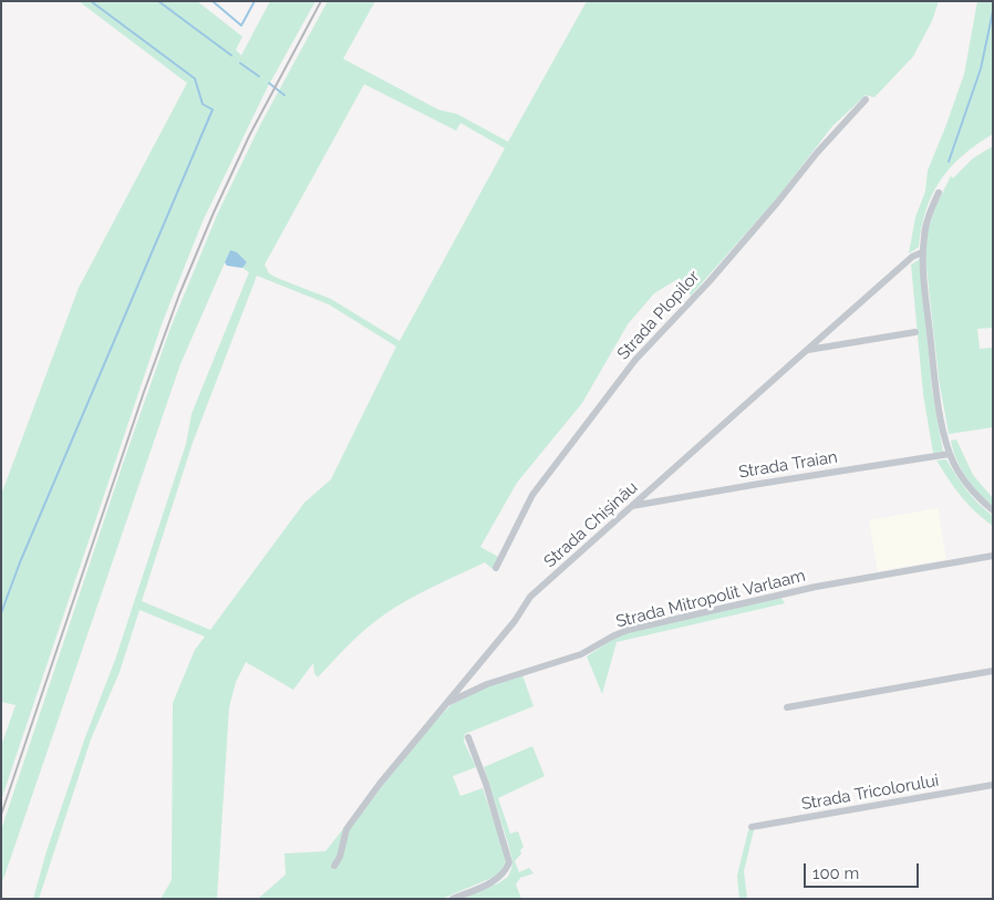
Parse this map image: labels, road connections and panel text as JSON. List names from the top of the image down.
{
  "streets": {
    "street": [
      "Strada Plopilor",
      "Strada Traian",
      "Strada Chișinău",
      "Strada Mitropolit Varlaam",
      "Strada Tricolorului"
    ]
  },
  "crossings": [
    ["Strada Traian", "Strada Chișinău"],
    ["Strada Chișinău", "Strada Mitropolit Varlaam"]
  ],
  "scale_bar": "100 m"
}
